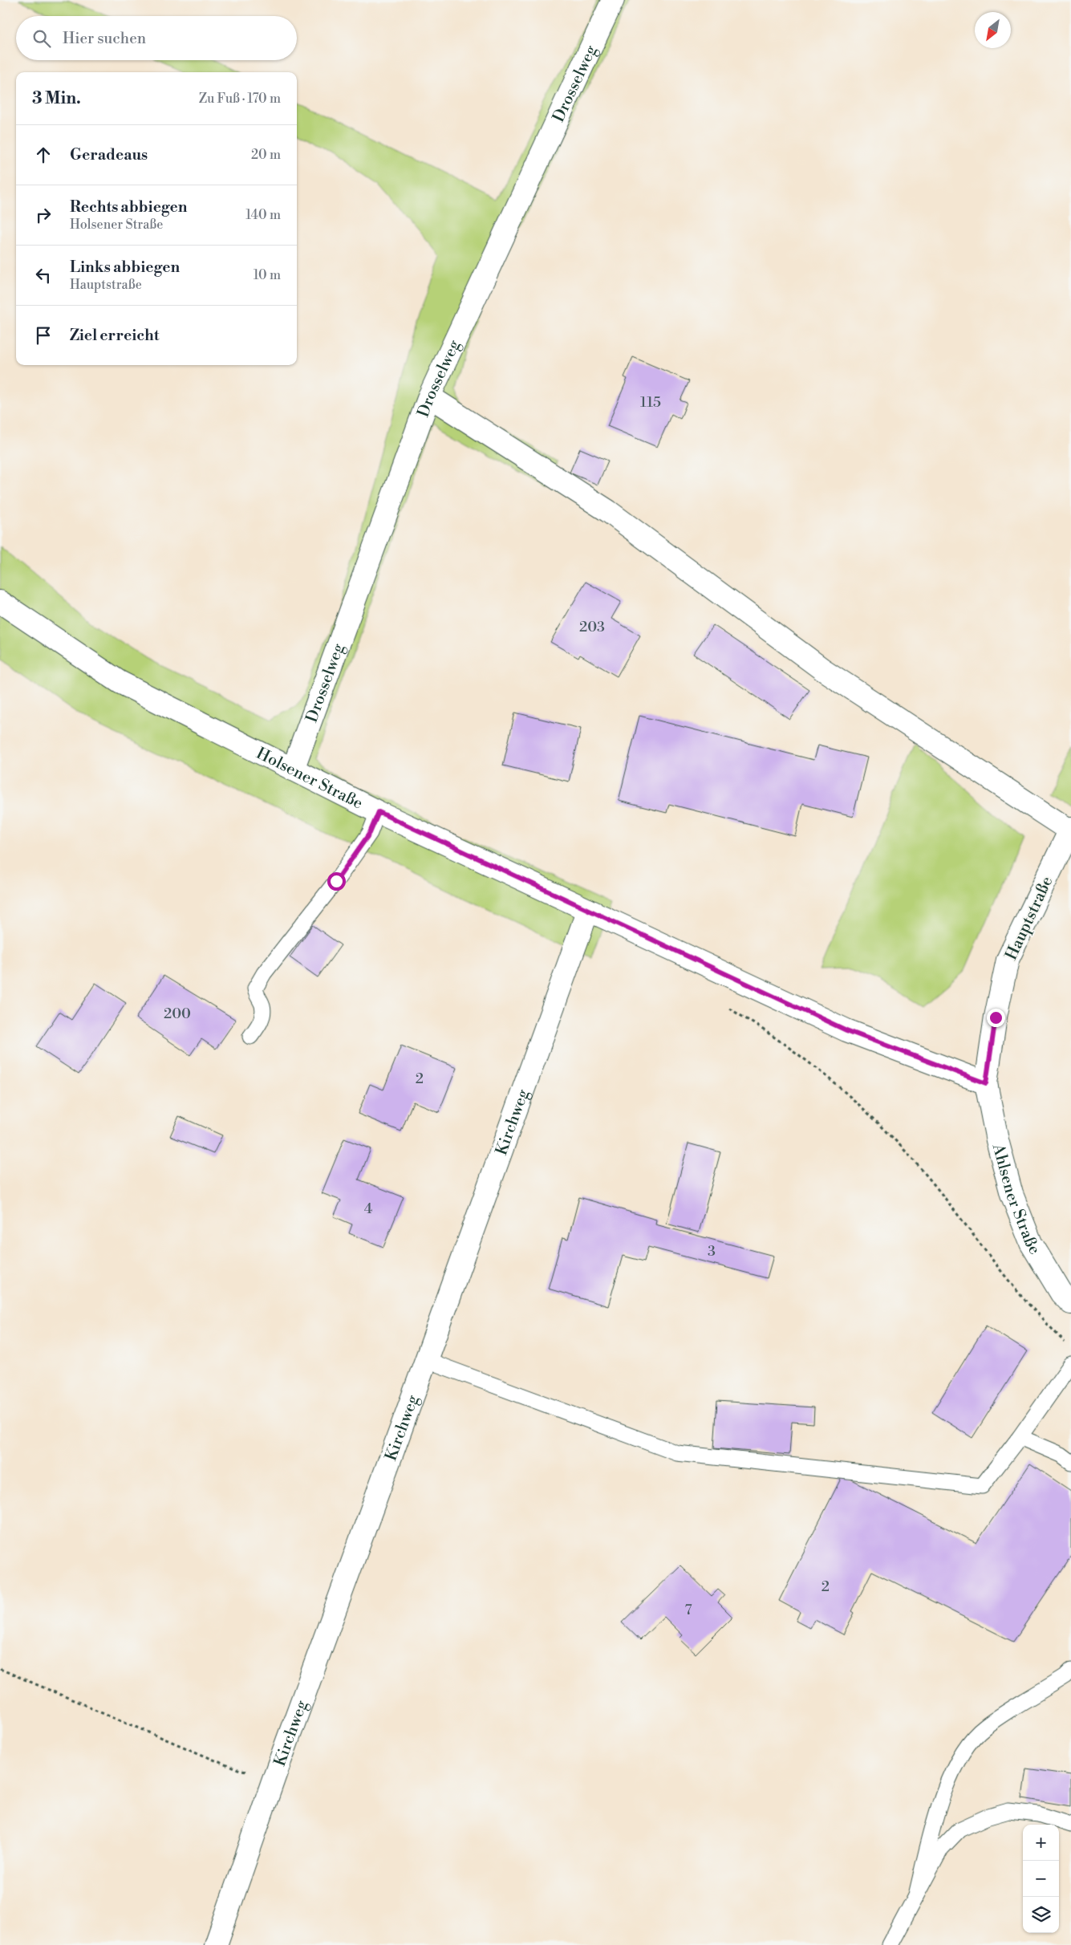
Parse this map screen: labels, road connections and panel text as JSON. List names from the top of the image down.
{
  "streets": {
    "street": [
      "Drosselweg",
      "Holsener Straße",
      "Hauptstraße",
      "Kirchweg",
      "Ahlsener Straße"
    ]
  },
  "crossings": [
    ["Drosselweg", "Holsener Straße"],
    ["Holsener Straße", "Hauptstraße"],
    ["Holsener Straße", "Kirchweg"],
    ["Holsener Straße", "Ahlsener Straße"],
    ["Hauptstraße", "Ahlsener Straße"]
  ],
  "house_numbers": [
    "115",
    "203",
    "200",
    "2",
    "4",
    "3",
    "2",
    "7"
  ],
  "north": "bottom left",
  "page": {
    "search": "Hier suchen",
    "heading": ["3 Min.", "Zu Fuß · 170 m"],
    "list": [
      ["Geradeaus", "20 m"],
      ["Rechts abbiegen", "Holsener Straße", "140 m"],
      ["Links abbiegen", "Hauptstraße", "10 m"],
      "Ziel erreicht"
    ],
    "map_buttons": ["+", "−"]
  }
}
